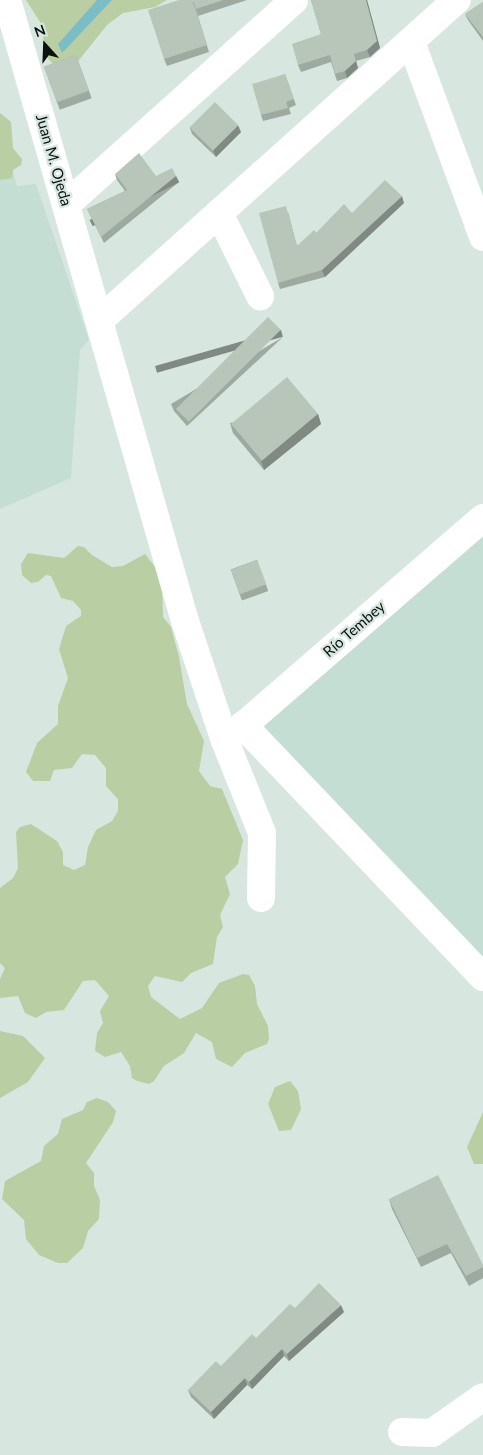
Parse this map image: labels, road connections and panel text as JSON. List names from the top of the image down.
{
  "streets": {
    "street": ["Juan M. Ojeda", "Río Tembey"]
  },
  "crossings": [
    ["Juan M. Ojeda", "Río Tembey"]
  ],
  "north": "top"
}
